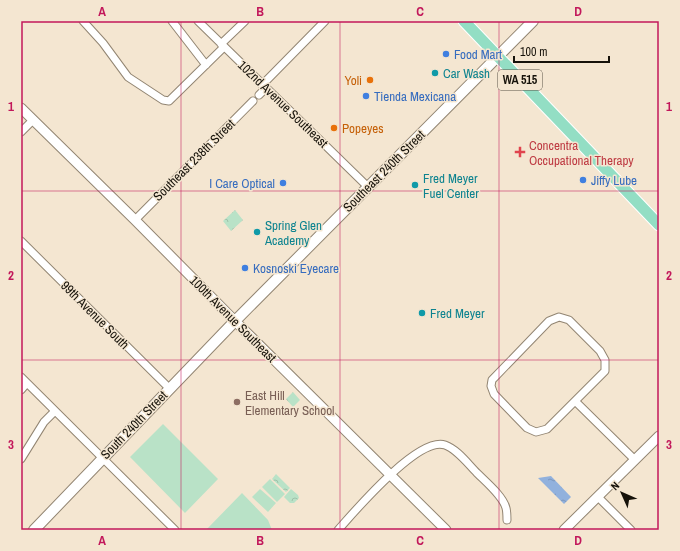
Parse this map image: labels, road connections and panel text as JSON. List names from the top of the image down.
{
  "streets": {
    "main road": ["WA 515", "Southeast 240th Street", "South 240th Street"],
    "street": [
      "102nd Avenue Southeast",
      "Southeast 238th Street",
      "99th Avenue South",
      "100th Avenue Southeast"
    ]
  },
  "crossings": [
    ["WA 515", "Southeast 240th Street"],
    ["102nd Avenue Southeast", "Southeast 240th Street"],
    ["Southeast 238th Street", "100th Avenue Southeast"],
    ["Southeast 240th Street", "100th Avenue Southeast"],
    ["Southeast 240th Street", "South 240th Street"],
    ["99th Avenue South", "South 240th Street"],
    ["100th Avenue Southeast", "South 240th Street"]
  ],
  "places": {
    "other": [
      "Food Mart",
      "Car Wash",
      "Yoli",
      "Tienda Mexicana",
      "Popeyes",
      "Jiffy Lube",
      "I Care Optical",
      "Fred Meyer Fuel Center",
      "Spring Glen Academy",
      "Kosnoski Eyecare",
      "Fred Meyer",
      "East Hill Elementary School"
    ],
    "health": ["Concentra Occupational Therapy"]
  },
  "scale_bar": "100 m",
  "north": "top left",
  "grid": {
    "columns": [
      "A",
      "B",
      "C",
      "D"
    ],
    "rows": ["1", "2", "3"]
  }
}
